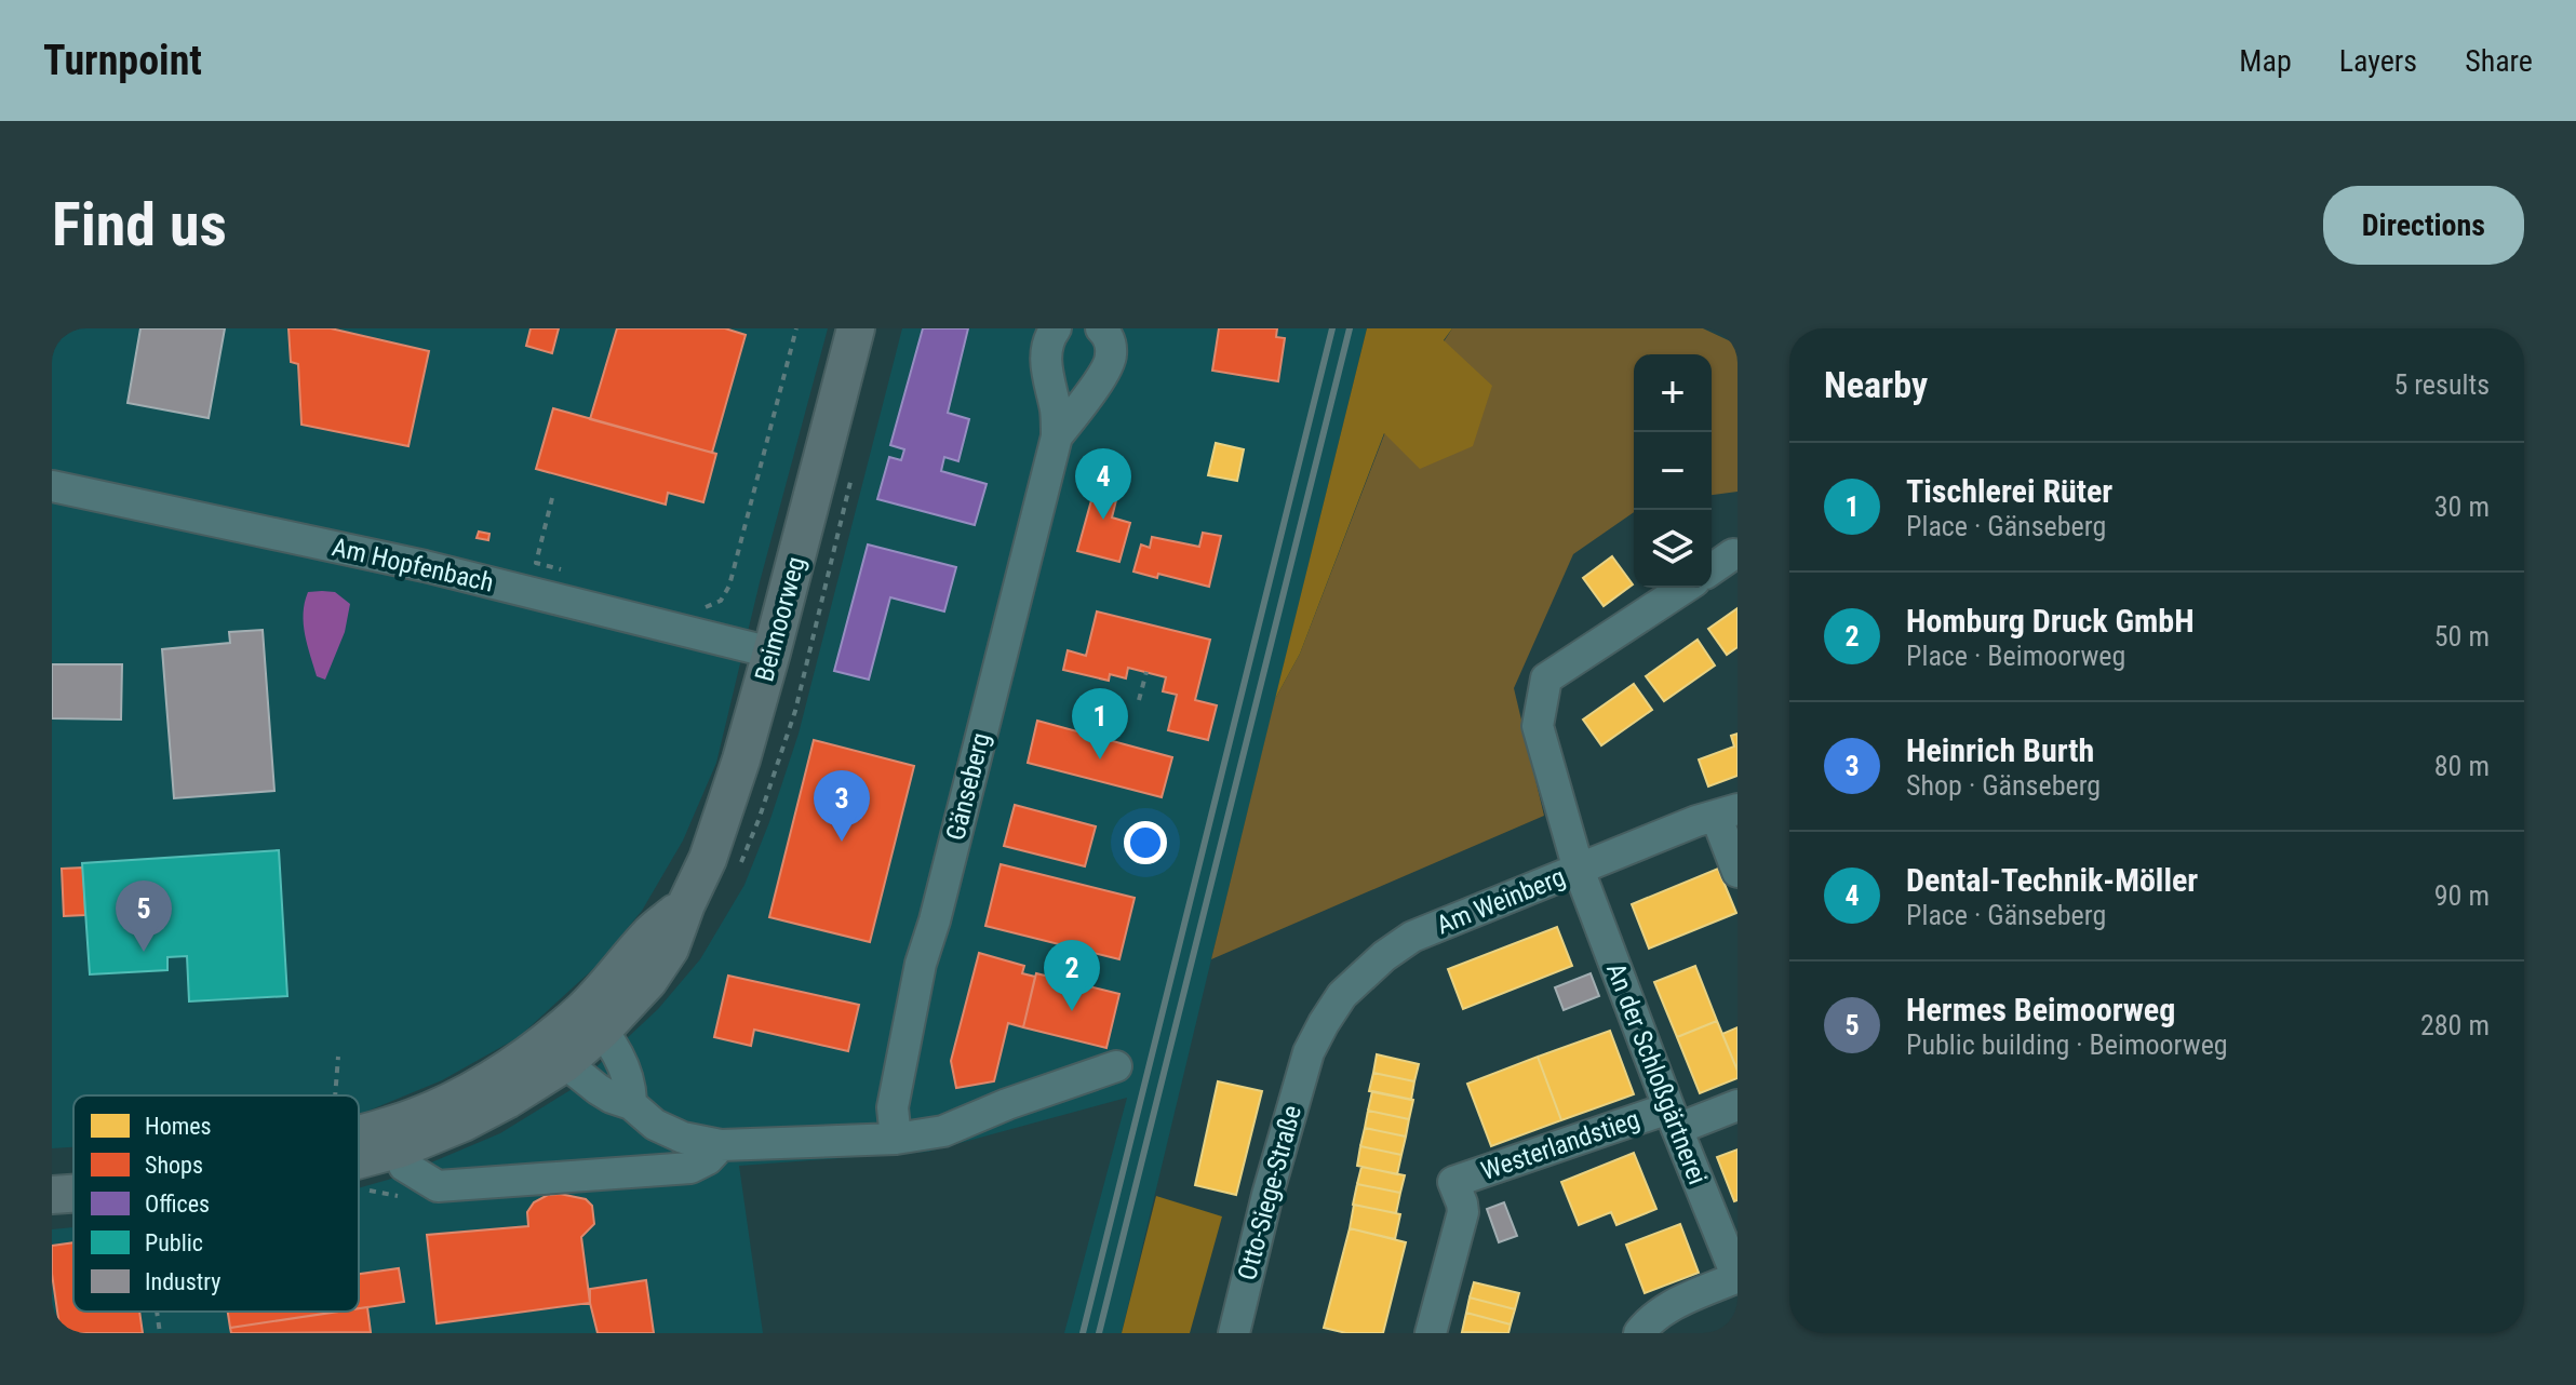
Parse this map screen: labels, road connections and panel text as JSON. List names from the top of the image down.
{
  "streets": {
    "main road": ["Beimoorweg"],
    "street": [
      "Am Hopfenbach",
      "Gänseberg",
      "Am Weinberg",
      "An der Schloßgärtnerei",
      "Westerlandstieg",
      "Otto-Siege-Straße"
    ]
  },
  "crossings": [
    ["Am Hopfenbach", "Beimoorweg"],
    ["Am Weinberg", "An der Schloßgärtnerei"],
    ["Am Weinberg", "Otto-Siege-Straße"],
    ["An der Schloßgärtnerei", "Westerlandstieg"]
  ],
  "legend": [
    "Homes",
    "Shops",
    "Offices",
    "Public",
    "Industry"
  ],
  "page": {
    "header": "Turnpoint",
    "nav": ["Map", "Layers", "Share"],
    "buttons": "Directions",
    "title": "Find us",
    "heading": ["Nearby", "5 results"],
    "map_buttons": ["+", "−"],
    "list": [
      {
        "mark": "1",
        "name": "Tischlerei Rüter",
        "note": "Place · Gänseberg",
        "value": "30 m"
      },
      {
        "mark": "2",
        "name": "Homburg Druck GmbH",
        "note": "Place · Beimoorweg",
        "value": "50 m"
      },
      {
        "mark": "3",
        "name": "Heinrich Burth",
        "note": "Shop · Gänseberg",
        "value": "80 m"
      },
      {
        "mark": "4",
        "name": "Dental-Technik-Möller",
        "note": "Place · Gänseberg",
        "value": "90 m"
      },
      {
        "mark": "5",
        "name": "Hermes Beimoorweg",
        "note": "Public building · Beimoorweg",
        "value": "280 m"
      }
    ],
    "pins": [
      "4",
      "1",
      "3",
      "5",
      "2"
    ]
  }
}
